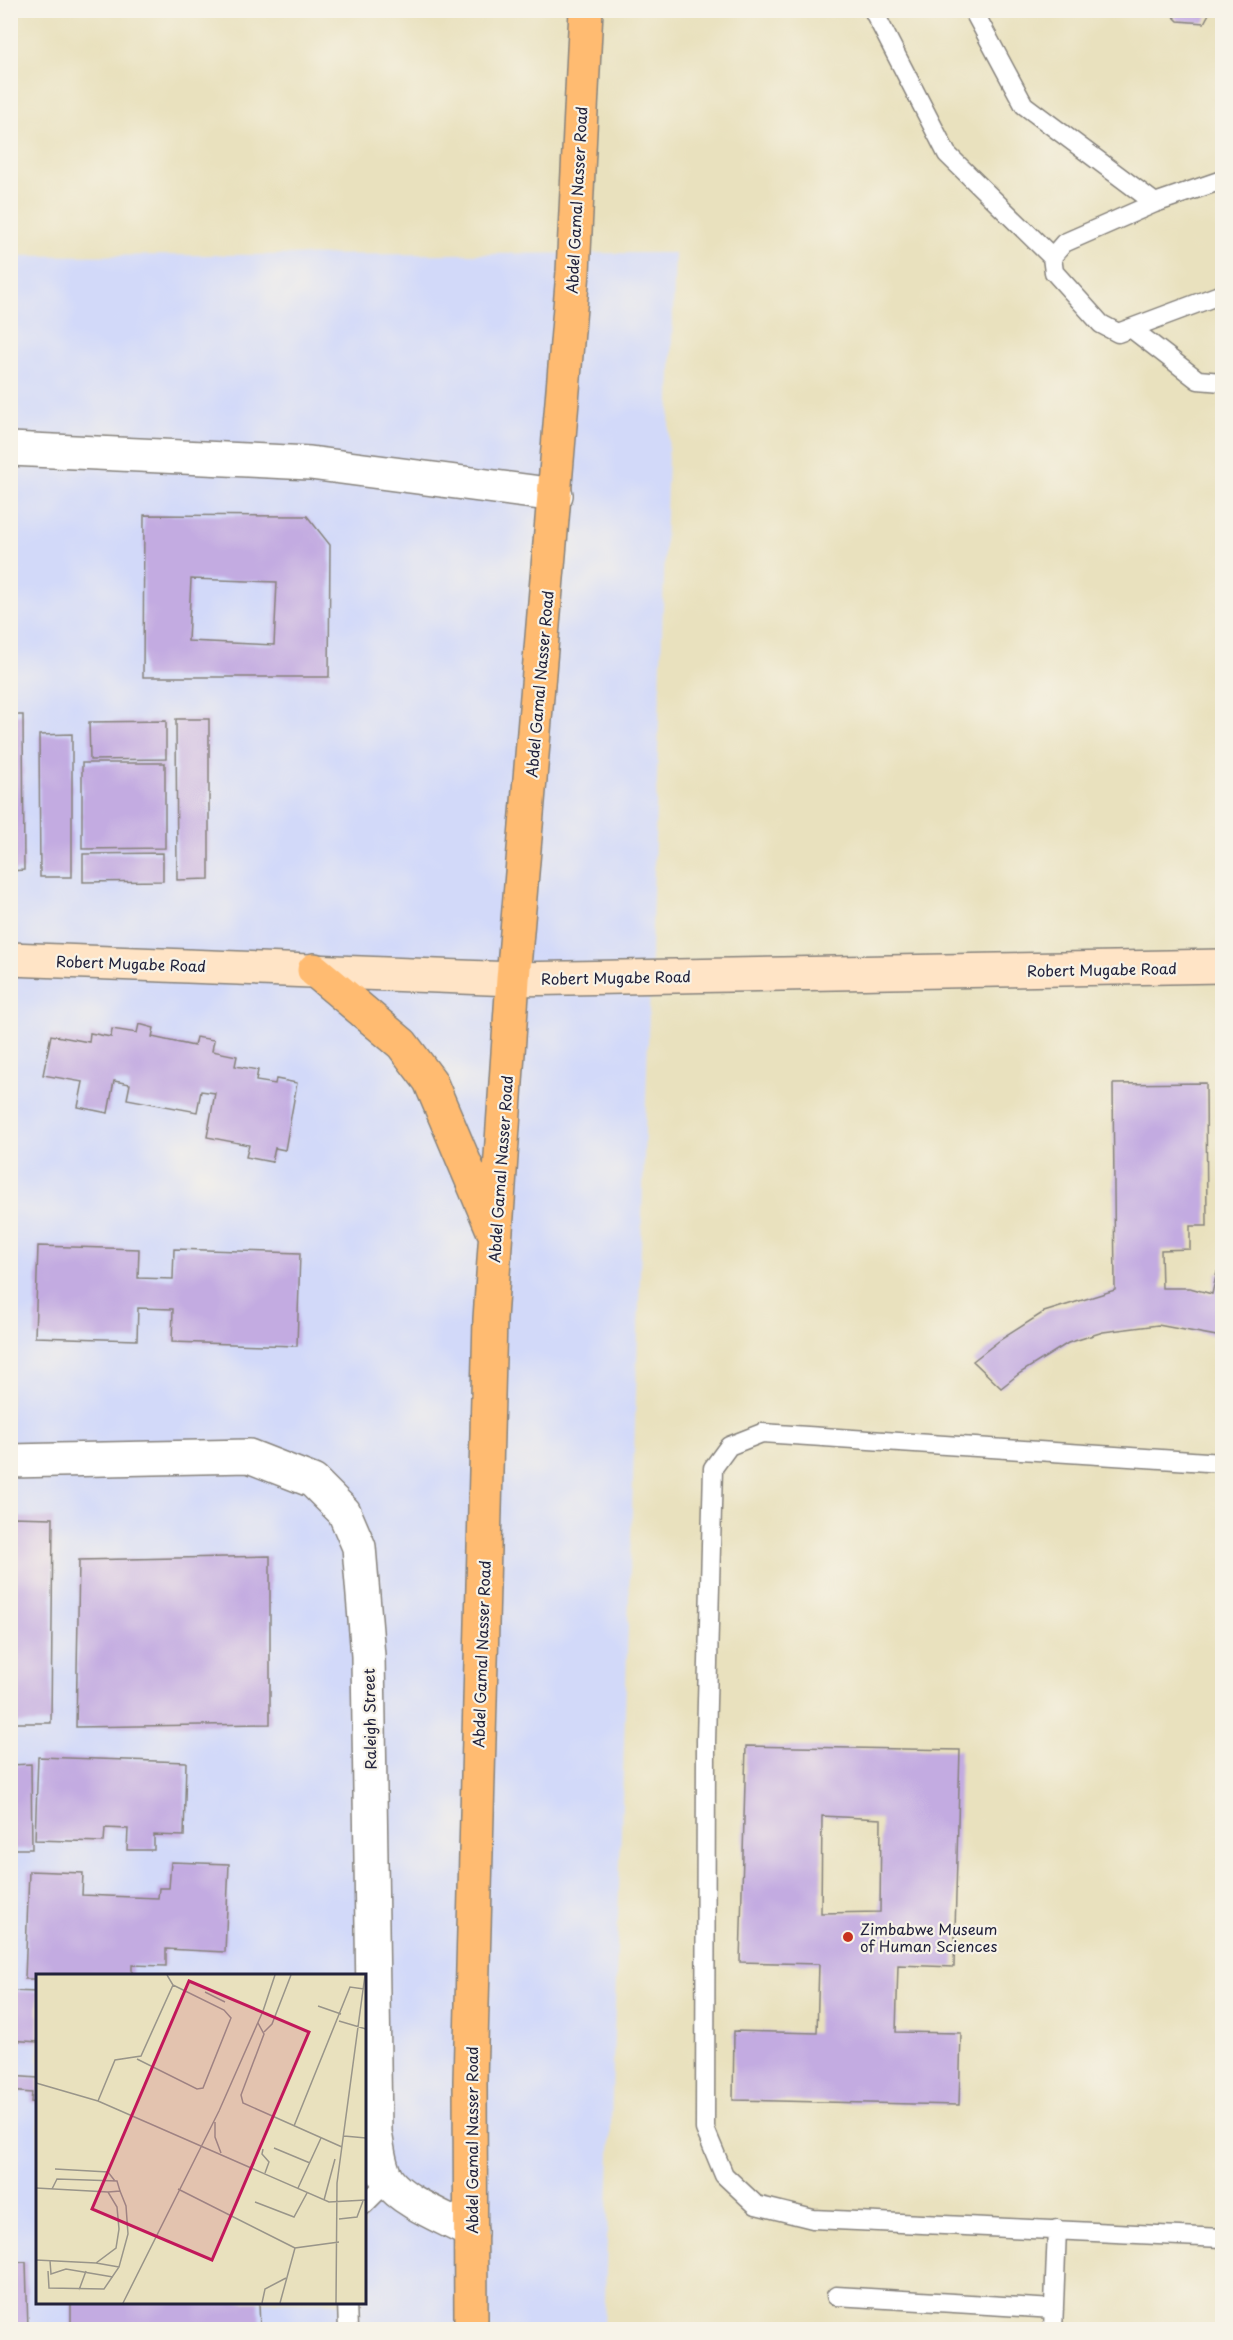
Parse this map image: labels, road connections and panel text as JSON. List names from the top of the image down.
{
  "streets": {
    "highway": ["Abdel Gamal Nasser Road"],
    "main road": ["Robert Mugabe Road"],
    "street": ["Raleigh Street"]
  },
  "crossings": [
    ["Abdel Gamal Nasser Road", "Robert Mugabe Road"]
  ],
  "places": ["Zimbabwe Museum of Human Sciences"]
}
